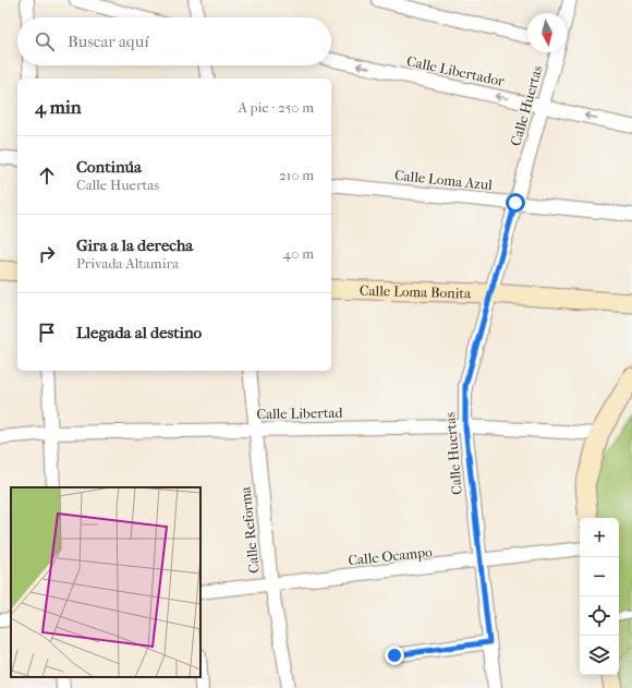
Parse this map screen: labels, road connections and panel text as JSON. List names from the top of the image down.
{
  "streets": {
    "street": [
      "Calle Libertador",
      "Calle Huertas",
      "Calle Loma Azul",
      "Calle Loma Bonita",
      "Calle Libertad",
      "Calle Reforma",
      "Calle Ocampo"
    ]
  },
  "crossings": [
    ["Calle Libertador", "Calle Huertas"],
    ["Calle Huertas", "Calle Loma Azul"],
    ["Calle Huertas", "Calle Loma Bonita"],
    ["Calle Huertas", "Calle Libertad"],
    ["Calle Huertas", "Calle Ocampo"],
    ["Calle Libertad", "Calle Reforma"],
    ["Calle Reforma", "Calle Ocampo"]
  ],
  "north": "bottom",
  "page": {
    "search": "Buscar aquí",
    "heading": ["4 min", "A pie · 250 m"],
    "list": [
      ["Continúa", "Calle Huertas", "210 m"],
      ["Gira a la derecha", "Privada Altamira", "40 m"],
      "Llegada al destino"
    ],
    "map_buttons": ["+", "−"]
  }
}
